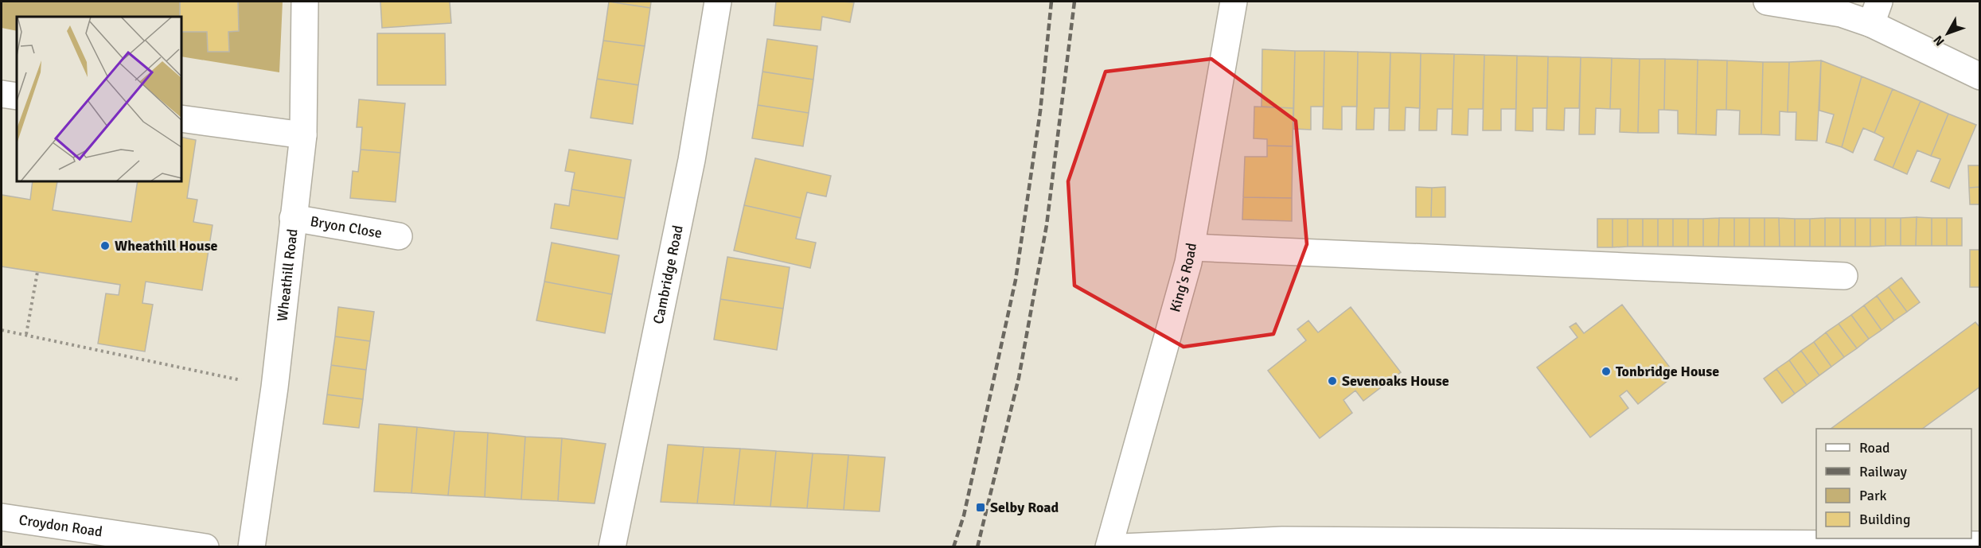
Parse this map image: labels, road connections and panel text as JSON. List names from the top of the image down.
{
  "streets": {
    "street": [
      "Bryon Close",
      "Wheathill Road",
      "Cambridge Road",
      "King's Road",
      "Croydon Road"
    ]
  },
  "crossings": [
    ["Bryon Close", "Wheathill Road"]
  ],
  "places": {
    "other": ["Wheathill House", "Tonbridge House", "Sevenoaks House"],
    "transit": ["Selby Road"]
  },
  "legend": [
    "Road",
    "Railway",
    "Park",
    "Building"
  ],
  "north": "bottom left"
}
